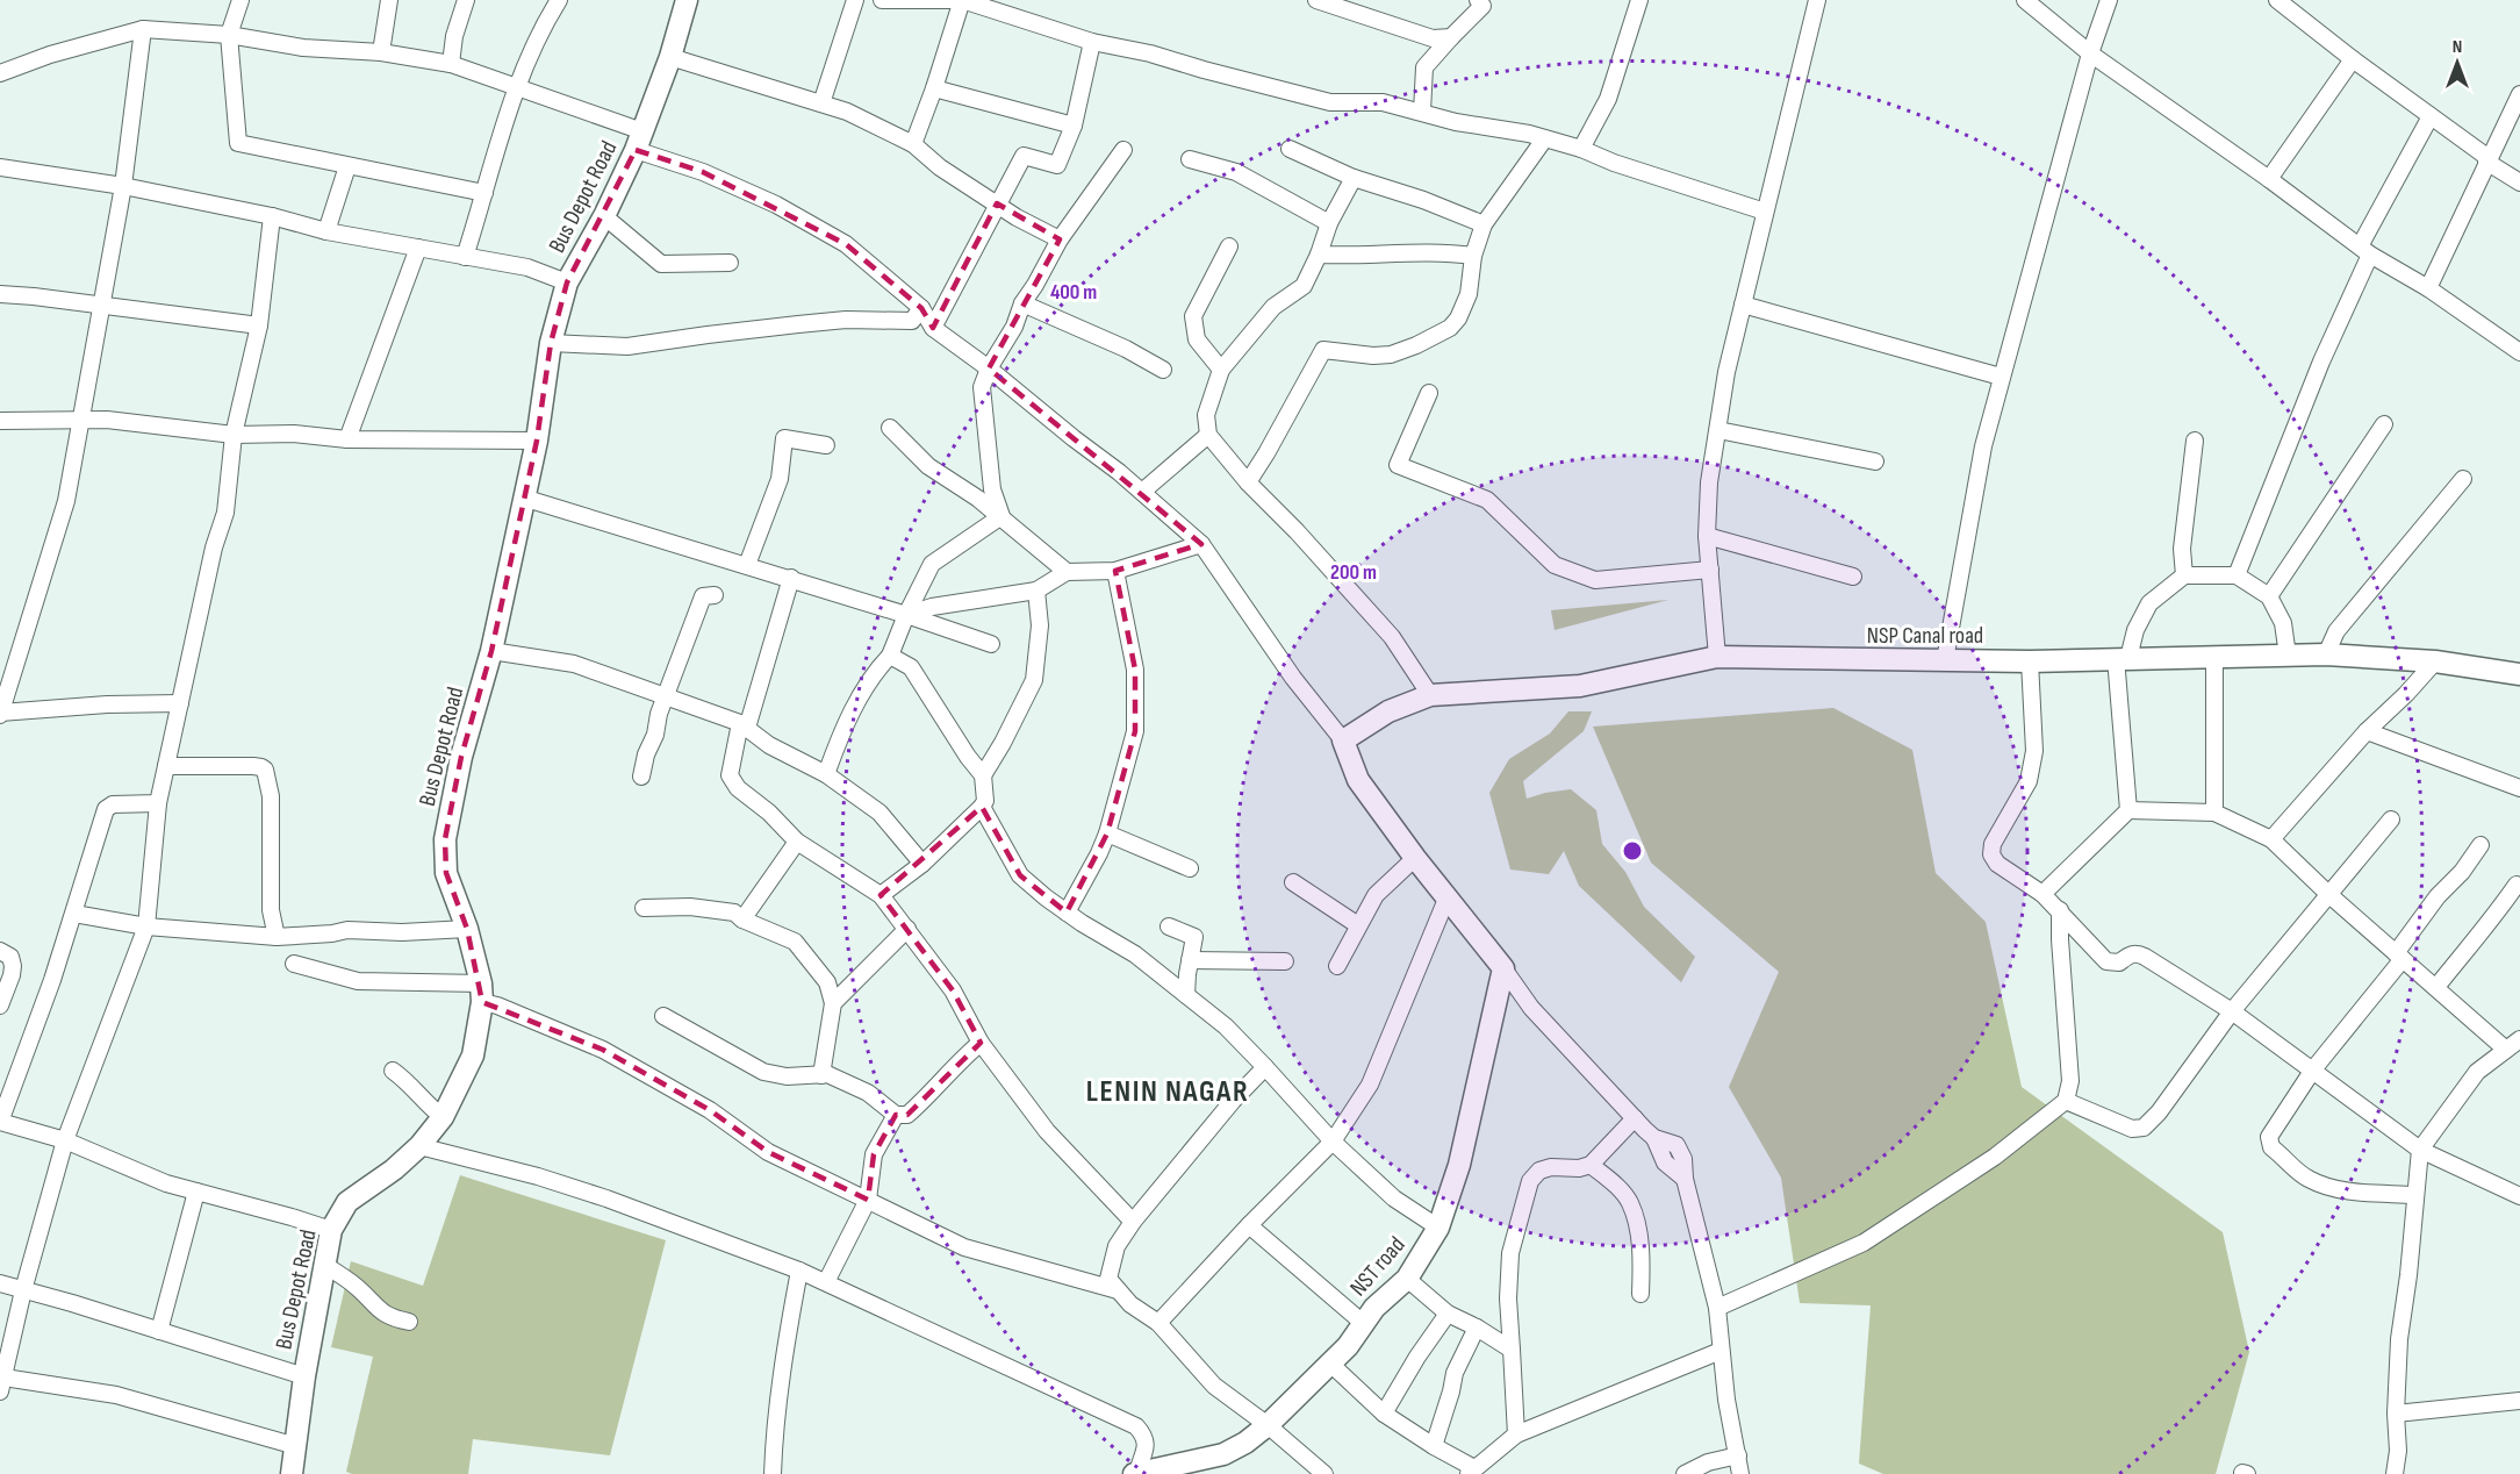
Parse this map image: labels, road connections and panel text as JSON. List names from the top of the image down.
{
  "streets": {
    "street": ["Bus Depot Road", "NSP Canal road", "NST road"]
  },
  "districts": ["LENIN NAGAR"],
  "north": "top",
  "rings": ["400 m", "200 m"]
}
